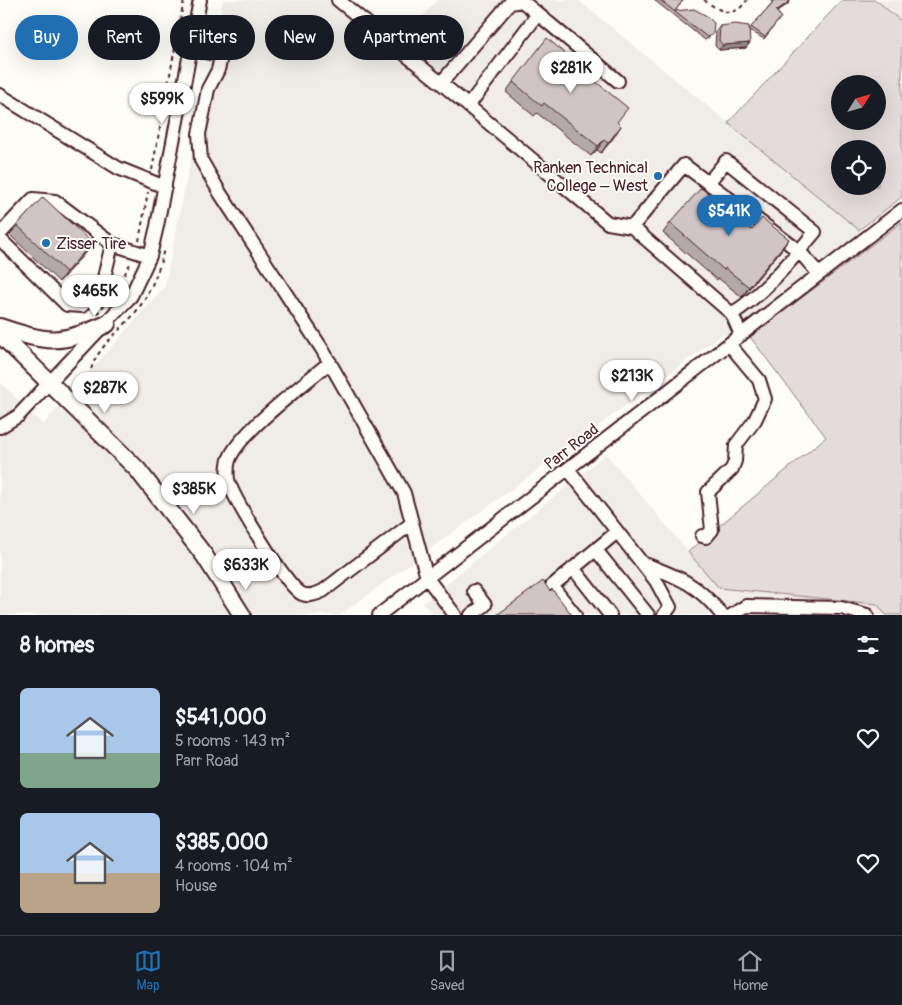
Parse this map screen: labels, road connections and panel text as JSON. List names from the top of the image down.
{
  "streets": {
    "street": ["Parr Road"]
  },
  "places": ["Ranken Technical College – West", "Zisser Tire"],
  "north": "top right",
  "page": {
    "chip": [
      "Buy",
      "Rent",
      "Filters",
      "New",
      "Apartment"
    ],
    "price": [
      "$281K",
      "$599K",
      "$541K",
      "$465K",
      "$213K",
      "$287K",
      "$385K",
      "$633K"
    ],
    "heading": "8 homes",
    "list": [
      {
        "name": "$541,000",
        "note": "5 rooms · 143 m² · Parr Road"
      },
      {
        "name": "$385,000",
        "note": "4 rooms · 104 m² · House"
      }
    ],
    "tabs": ["Map", "Saved", "Home"]
  }
}
